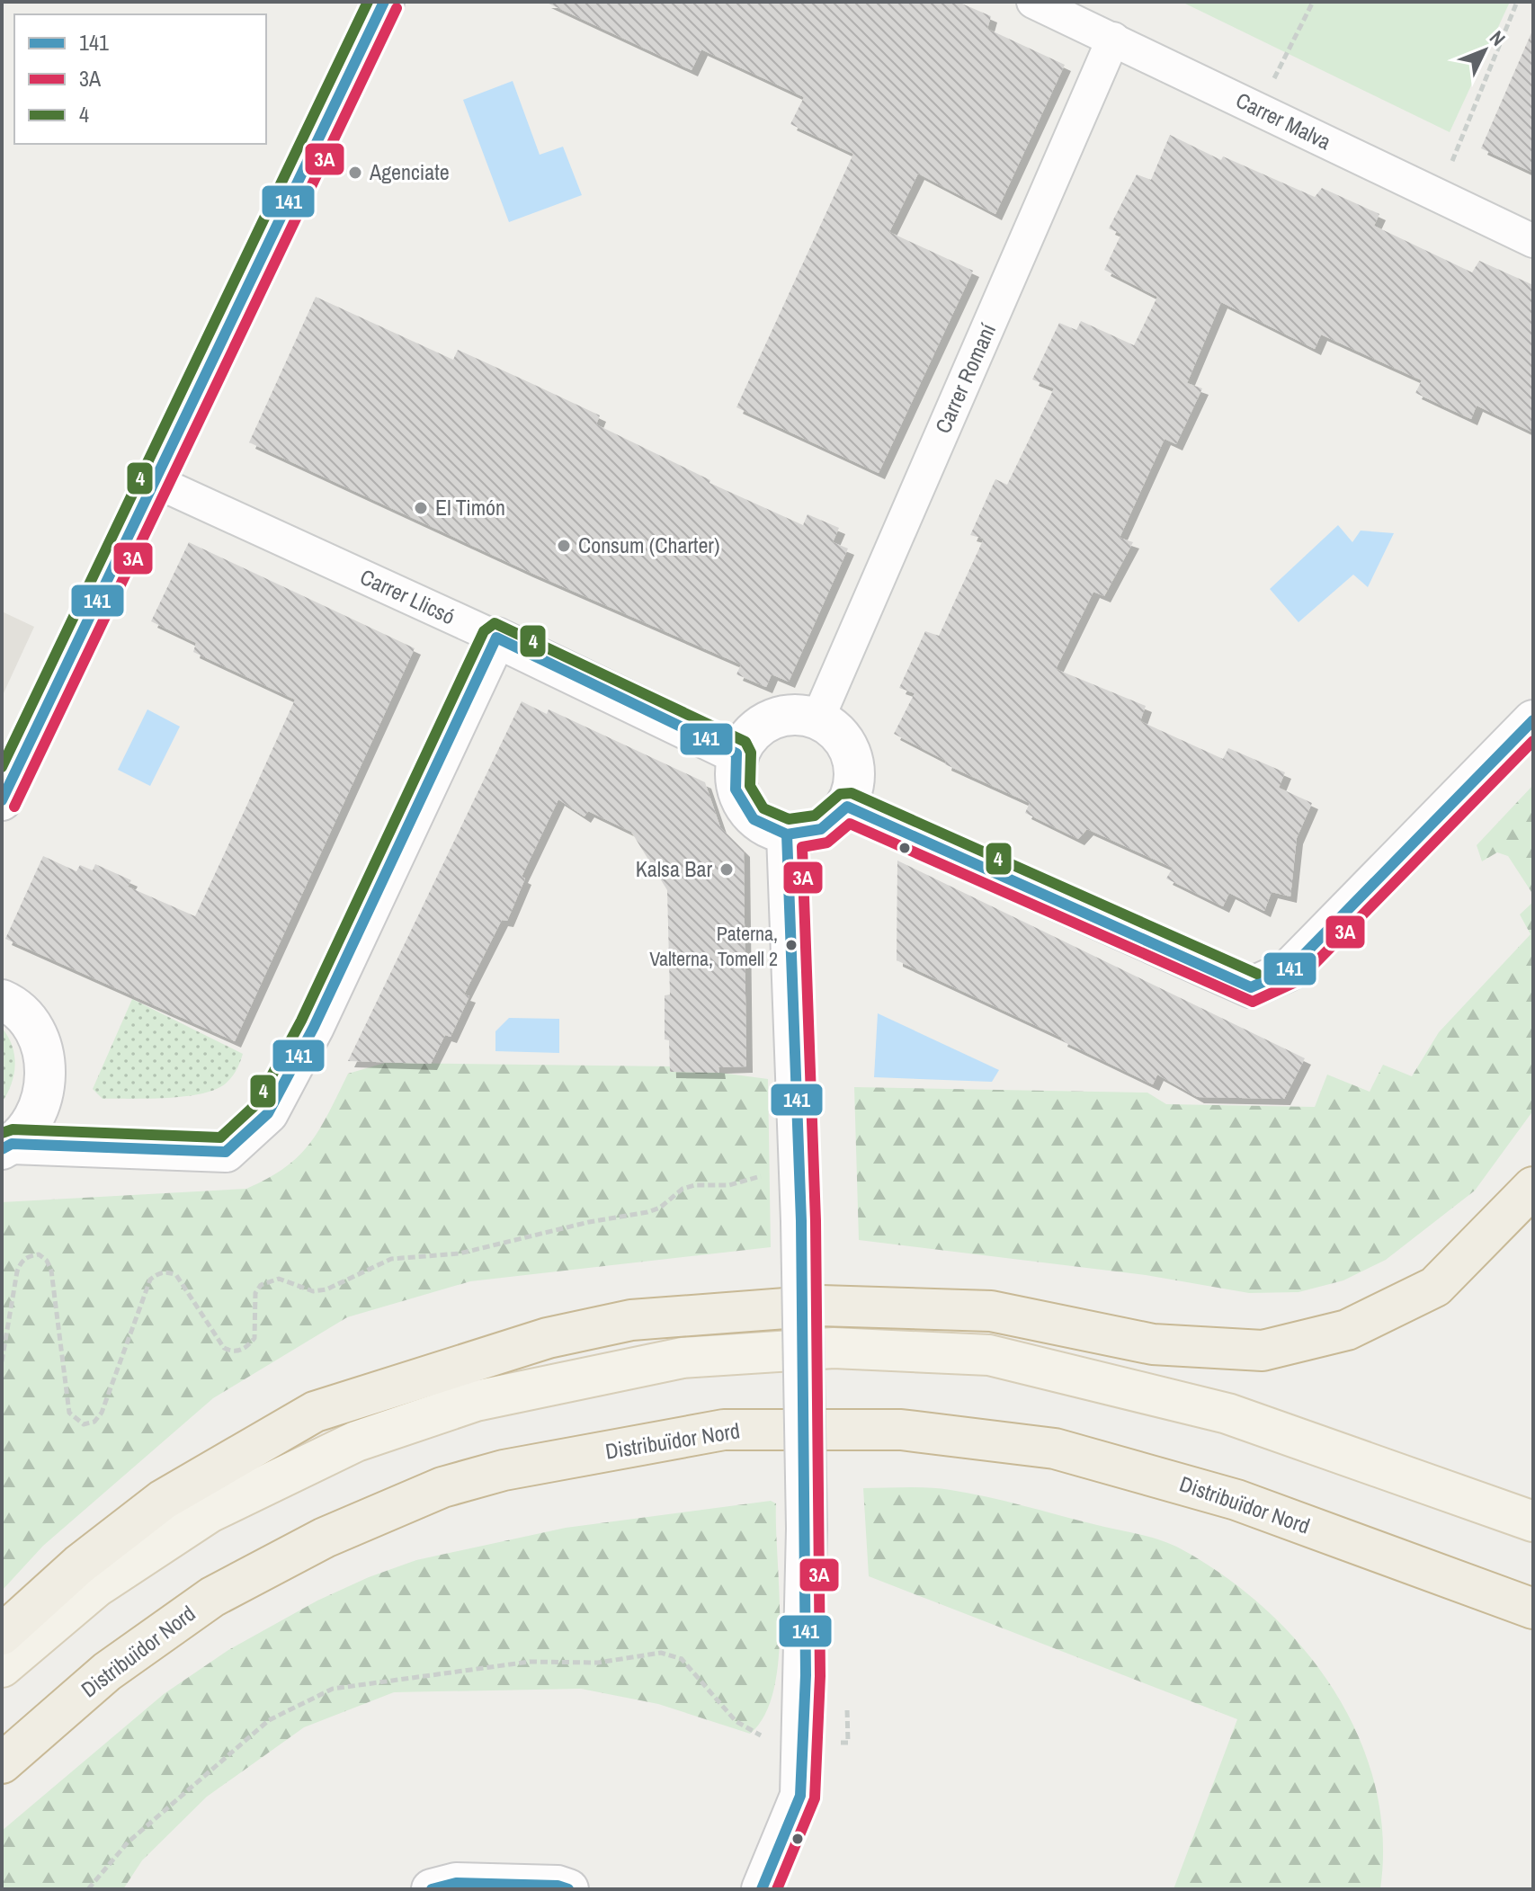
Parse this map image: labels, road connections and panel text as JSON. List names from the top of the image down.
{
  "streets": {
    "highway": ["Distribuïdor Nord"],
    "street": ["Carrer Malva", "Carrer Romaní", "Carrer Llicsó"]
  },
  "crossings": [
    ["Carrer Malva", "Carrer Romaní"],
    ["Carrer Romaní", "Carrer Llicsó"]
  ],
  "places": [
    "Agenciate",
    "El Timón",
    "Consum (Charter)",
    "Kalsa Bar",
    "Paterna, Valterna, Tomell 2"
  ],
  "lines": ["transit line 141", "transit line 4", "transit line 3A"],
  "legend": ["141", "3A", "4"],
  "north": "top right"
}
